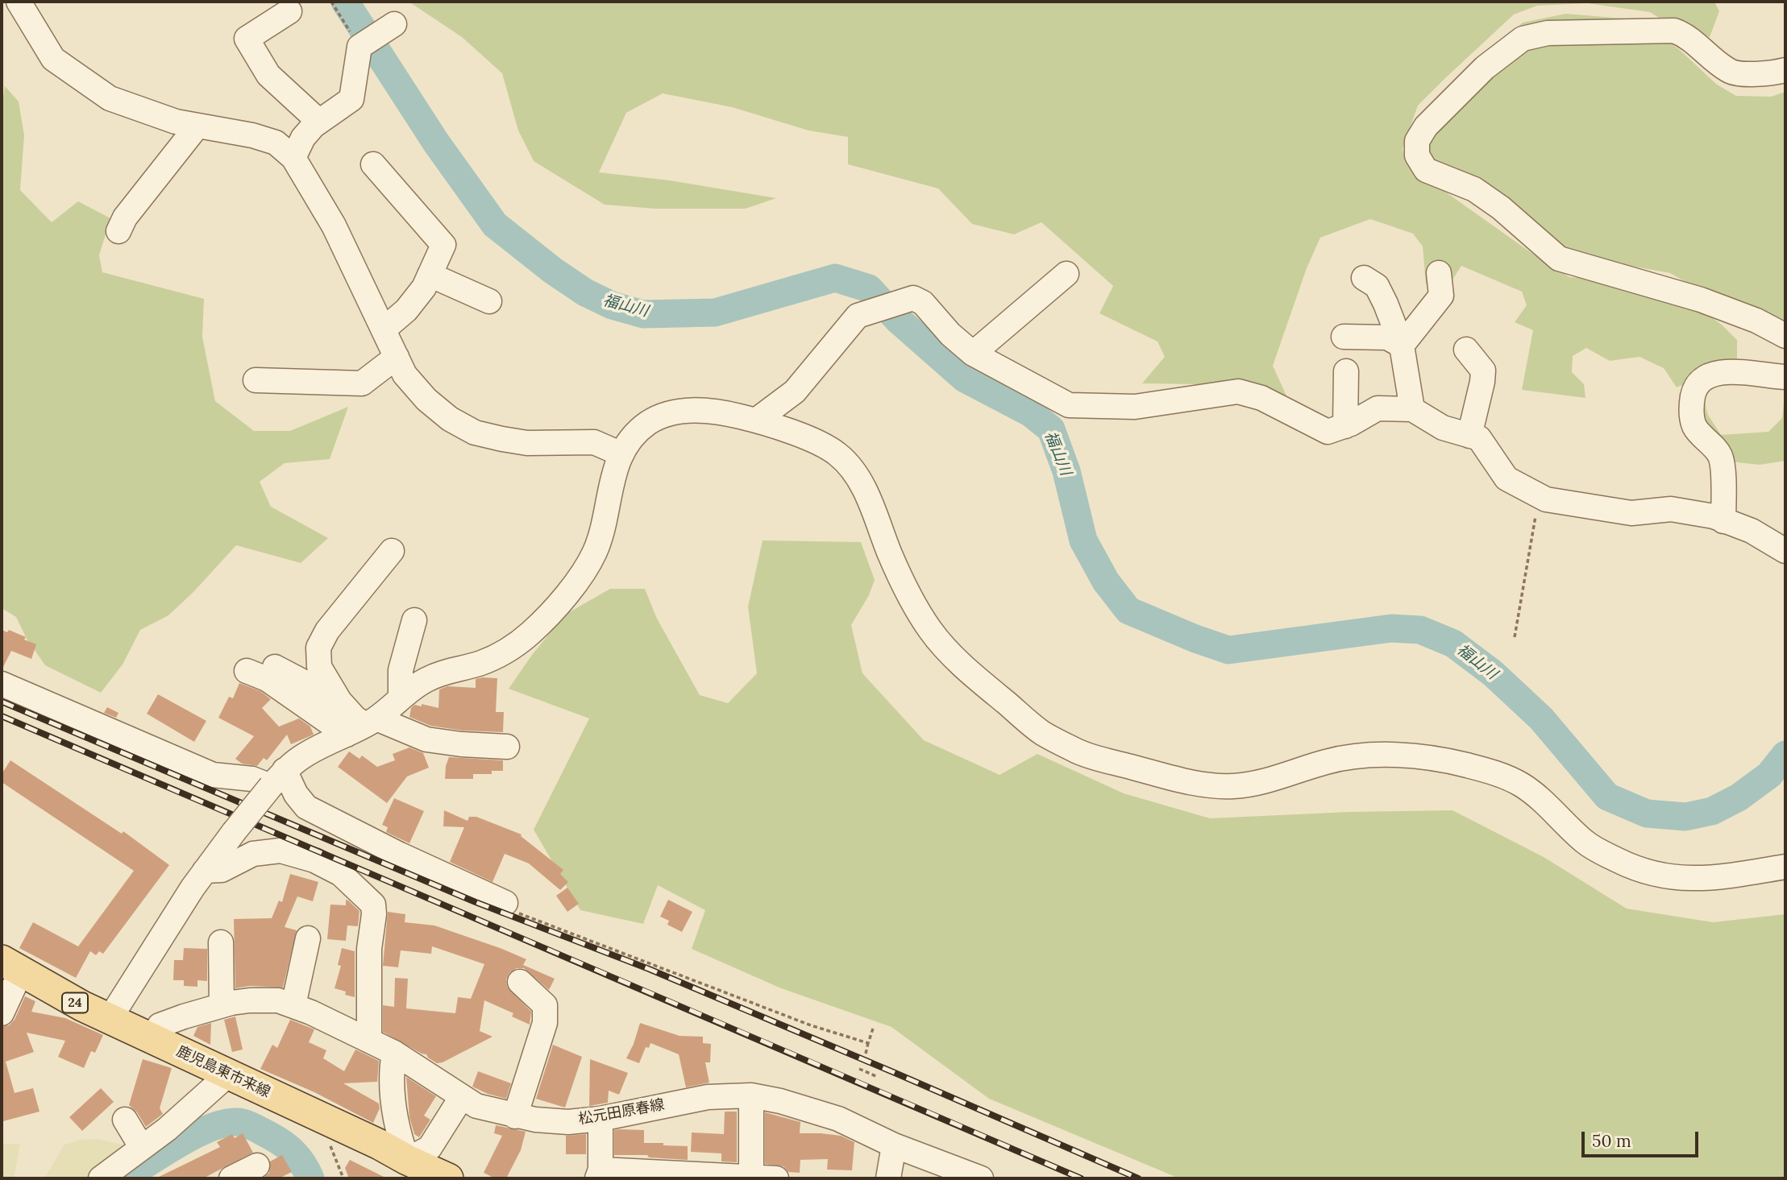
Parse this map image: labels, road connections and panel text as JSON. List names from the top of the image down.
{
  "streets": {
    "main road": ["24", "鹿児島東市来線"],
    "street": ["松元田原春線"]
  },
  "crossings": [
    ["鹿児島東市来線", "松元田原春線"]
  ],
  "water": ["福山川"],
  "scale_bar": "50 m"
}
